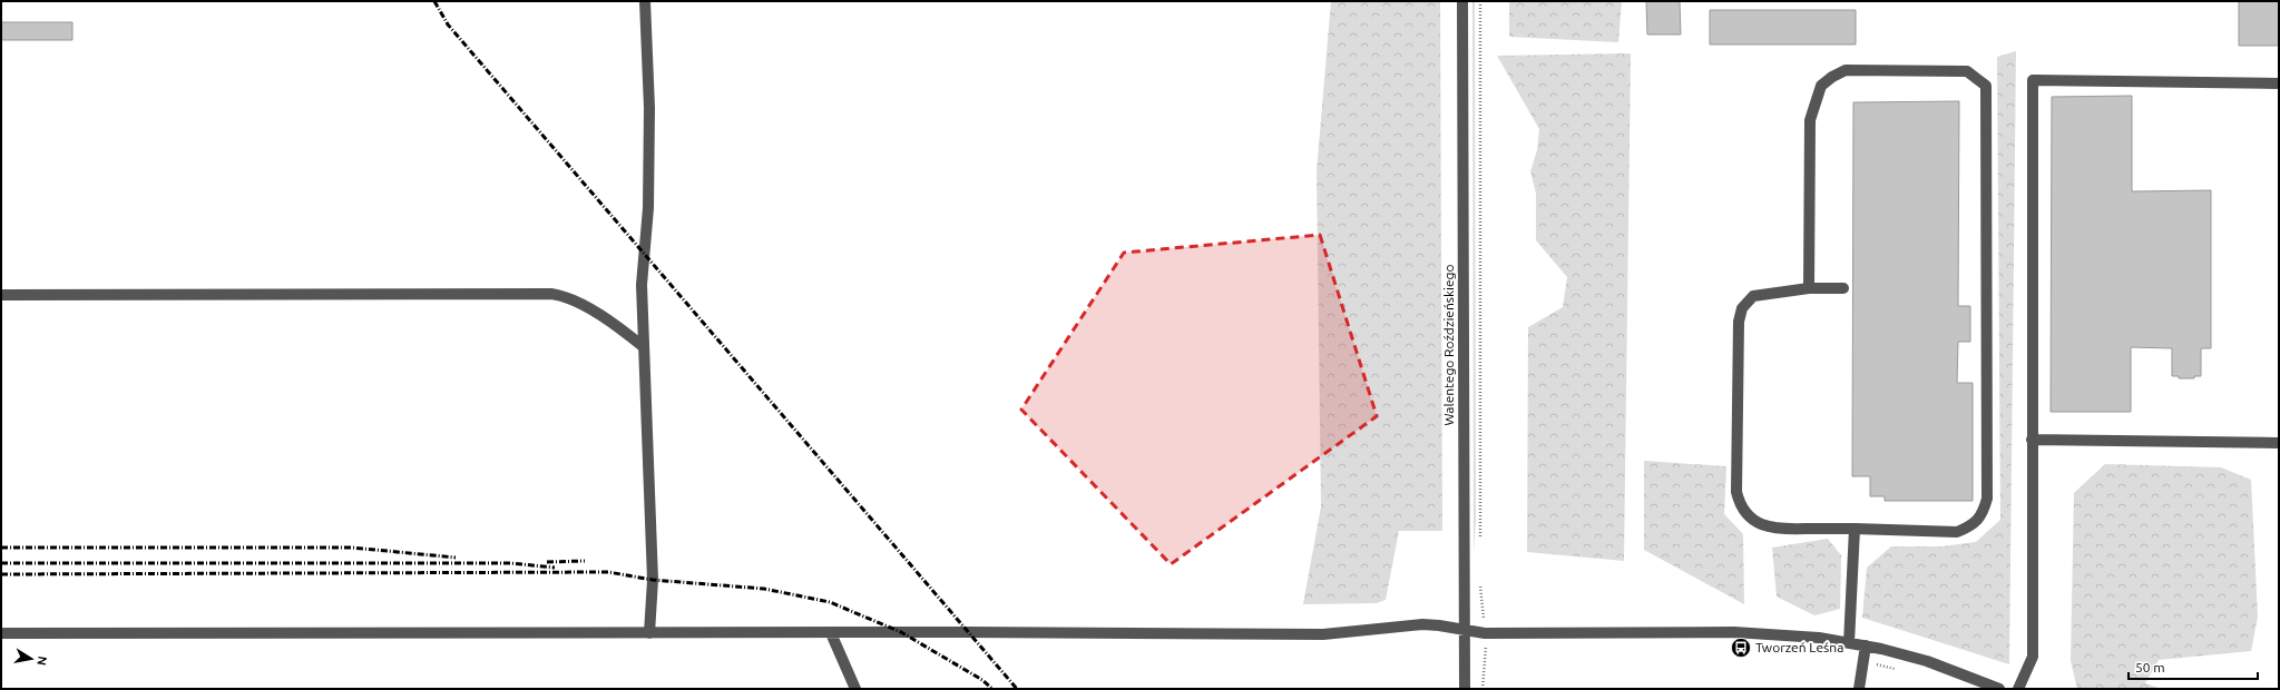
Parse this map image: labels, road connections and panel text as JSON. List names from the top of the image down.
{
  "streets": {
    "street": ["Walentego Roździeńskiego"]
  },
  "places": {
    "bus stop": ["Tworzeń Leśna"]
  },
  "scale_bar": "50 m",
  "north": "right"
}
